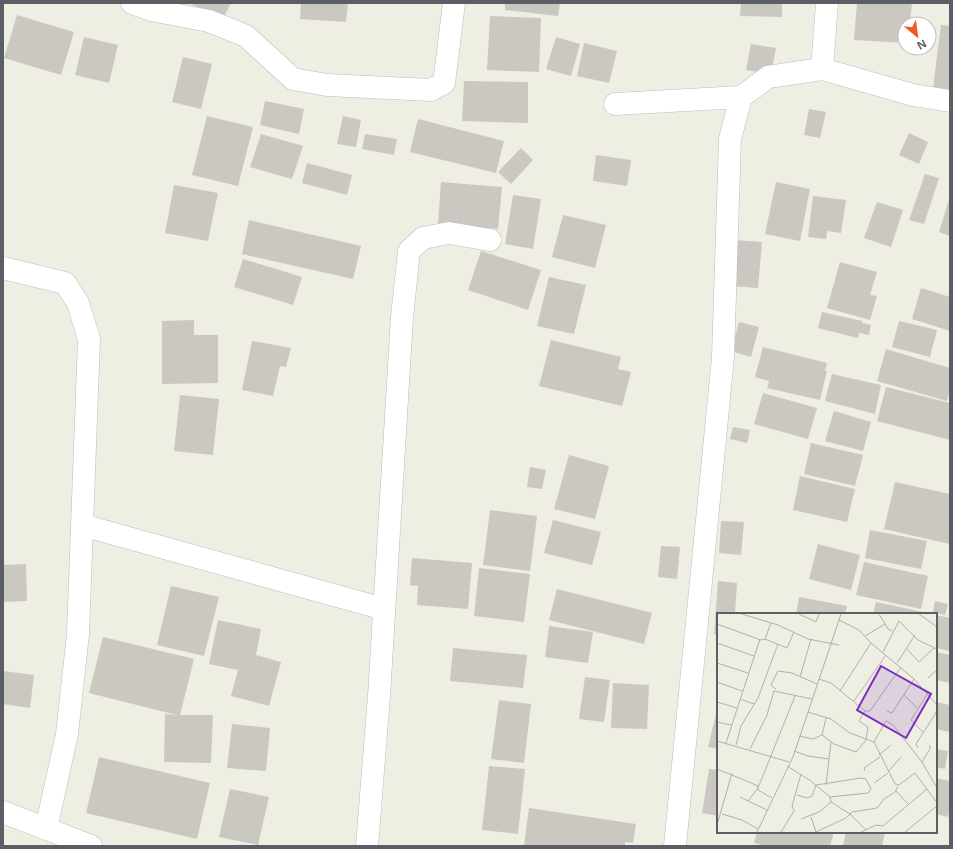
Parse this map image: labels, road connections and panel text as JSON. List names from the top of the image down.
{
  "north": "bottom right"
}
